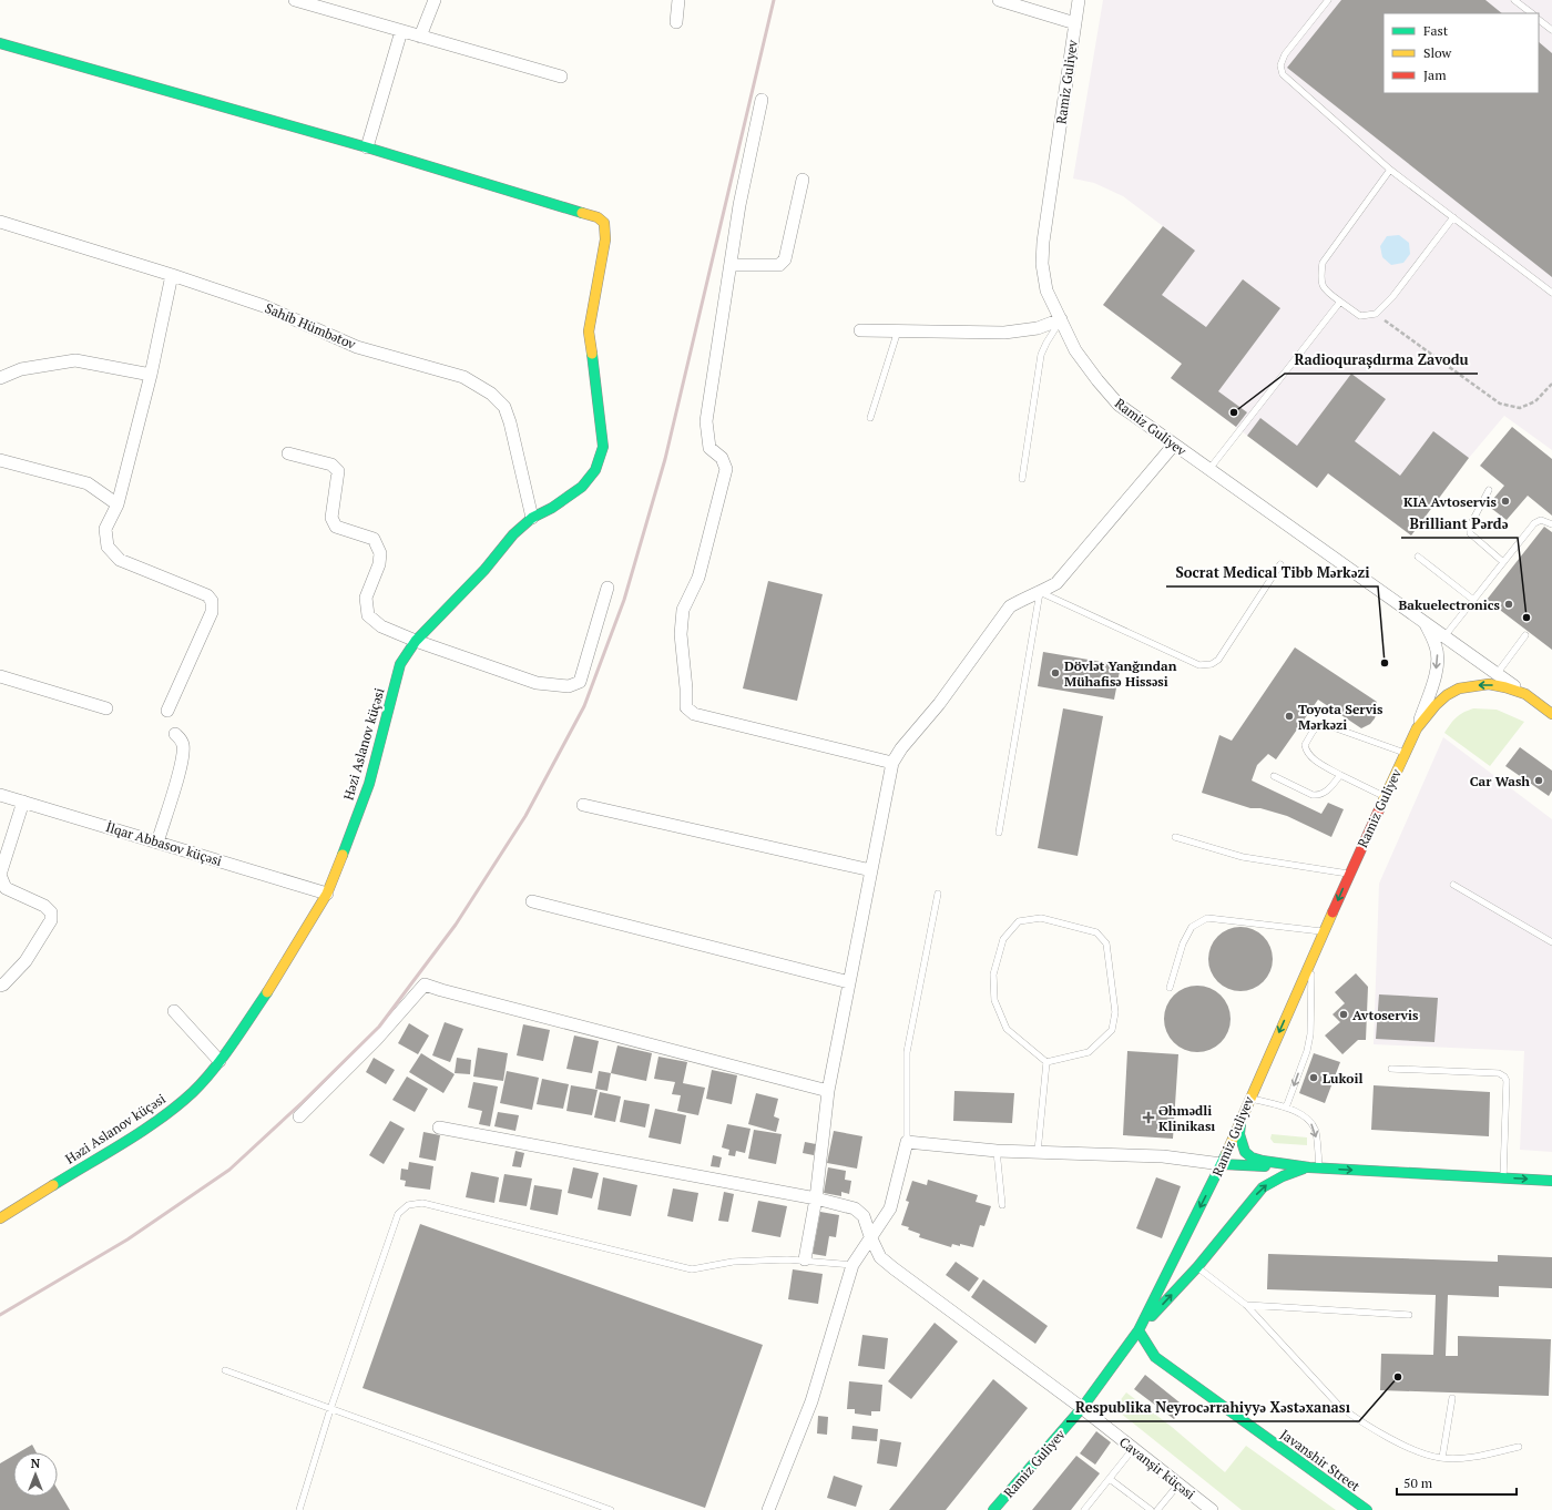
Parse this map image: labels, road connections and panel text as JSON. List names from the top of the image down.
{
  "streets": {
    "street": [
      "Ramiz Guliyev",
      "Sahib Hümbətov",
      "Həzi Aslanov küçəsi",
      "İlqar Abbasov küçəsi",
      "Javanshir Street",
      "Cavanşir küçəsi"
    ]
  },
  "crossings": [
    ["Ramiz Guliyev", "Javanshir Street"],
    ["Ramiz Guliyev", "Cavanşir küçəsi"],
    ["Sahib Hümbətov", "Həzi Aslanov küçəsi"],
    ["Həzi Aslanov küçəsi", "İlqar Abbasov küçəsi"]
  ],
  "places": {
    "other": [
      "Radioquraşdırma Zavodu",
      "KIA Avtoservis",
      "Bakuelectronics",
      "Brilliant Pərdə",
      "Socrat Medical Tibb Mərkəzi",
      "Dövlət Yanğından Mühafisə Hissəsi",
      "Toyota Servis Mərkəzi",
      "Car Wash",
      "Avtoservis",
      "Lukoil",
      "Respublika Neyrocərrahiyyə Xəstəxanası"
    ],
    "health": ["Əhmədli Klinikası"]
  },
  "legend": ["Fast", "Slow", "Jam"],
  "scale_bar": "50 m",
  "north": "top"
}
